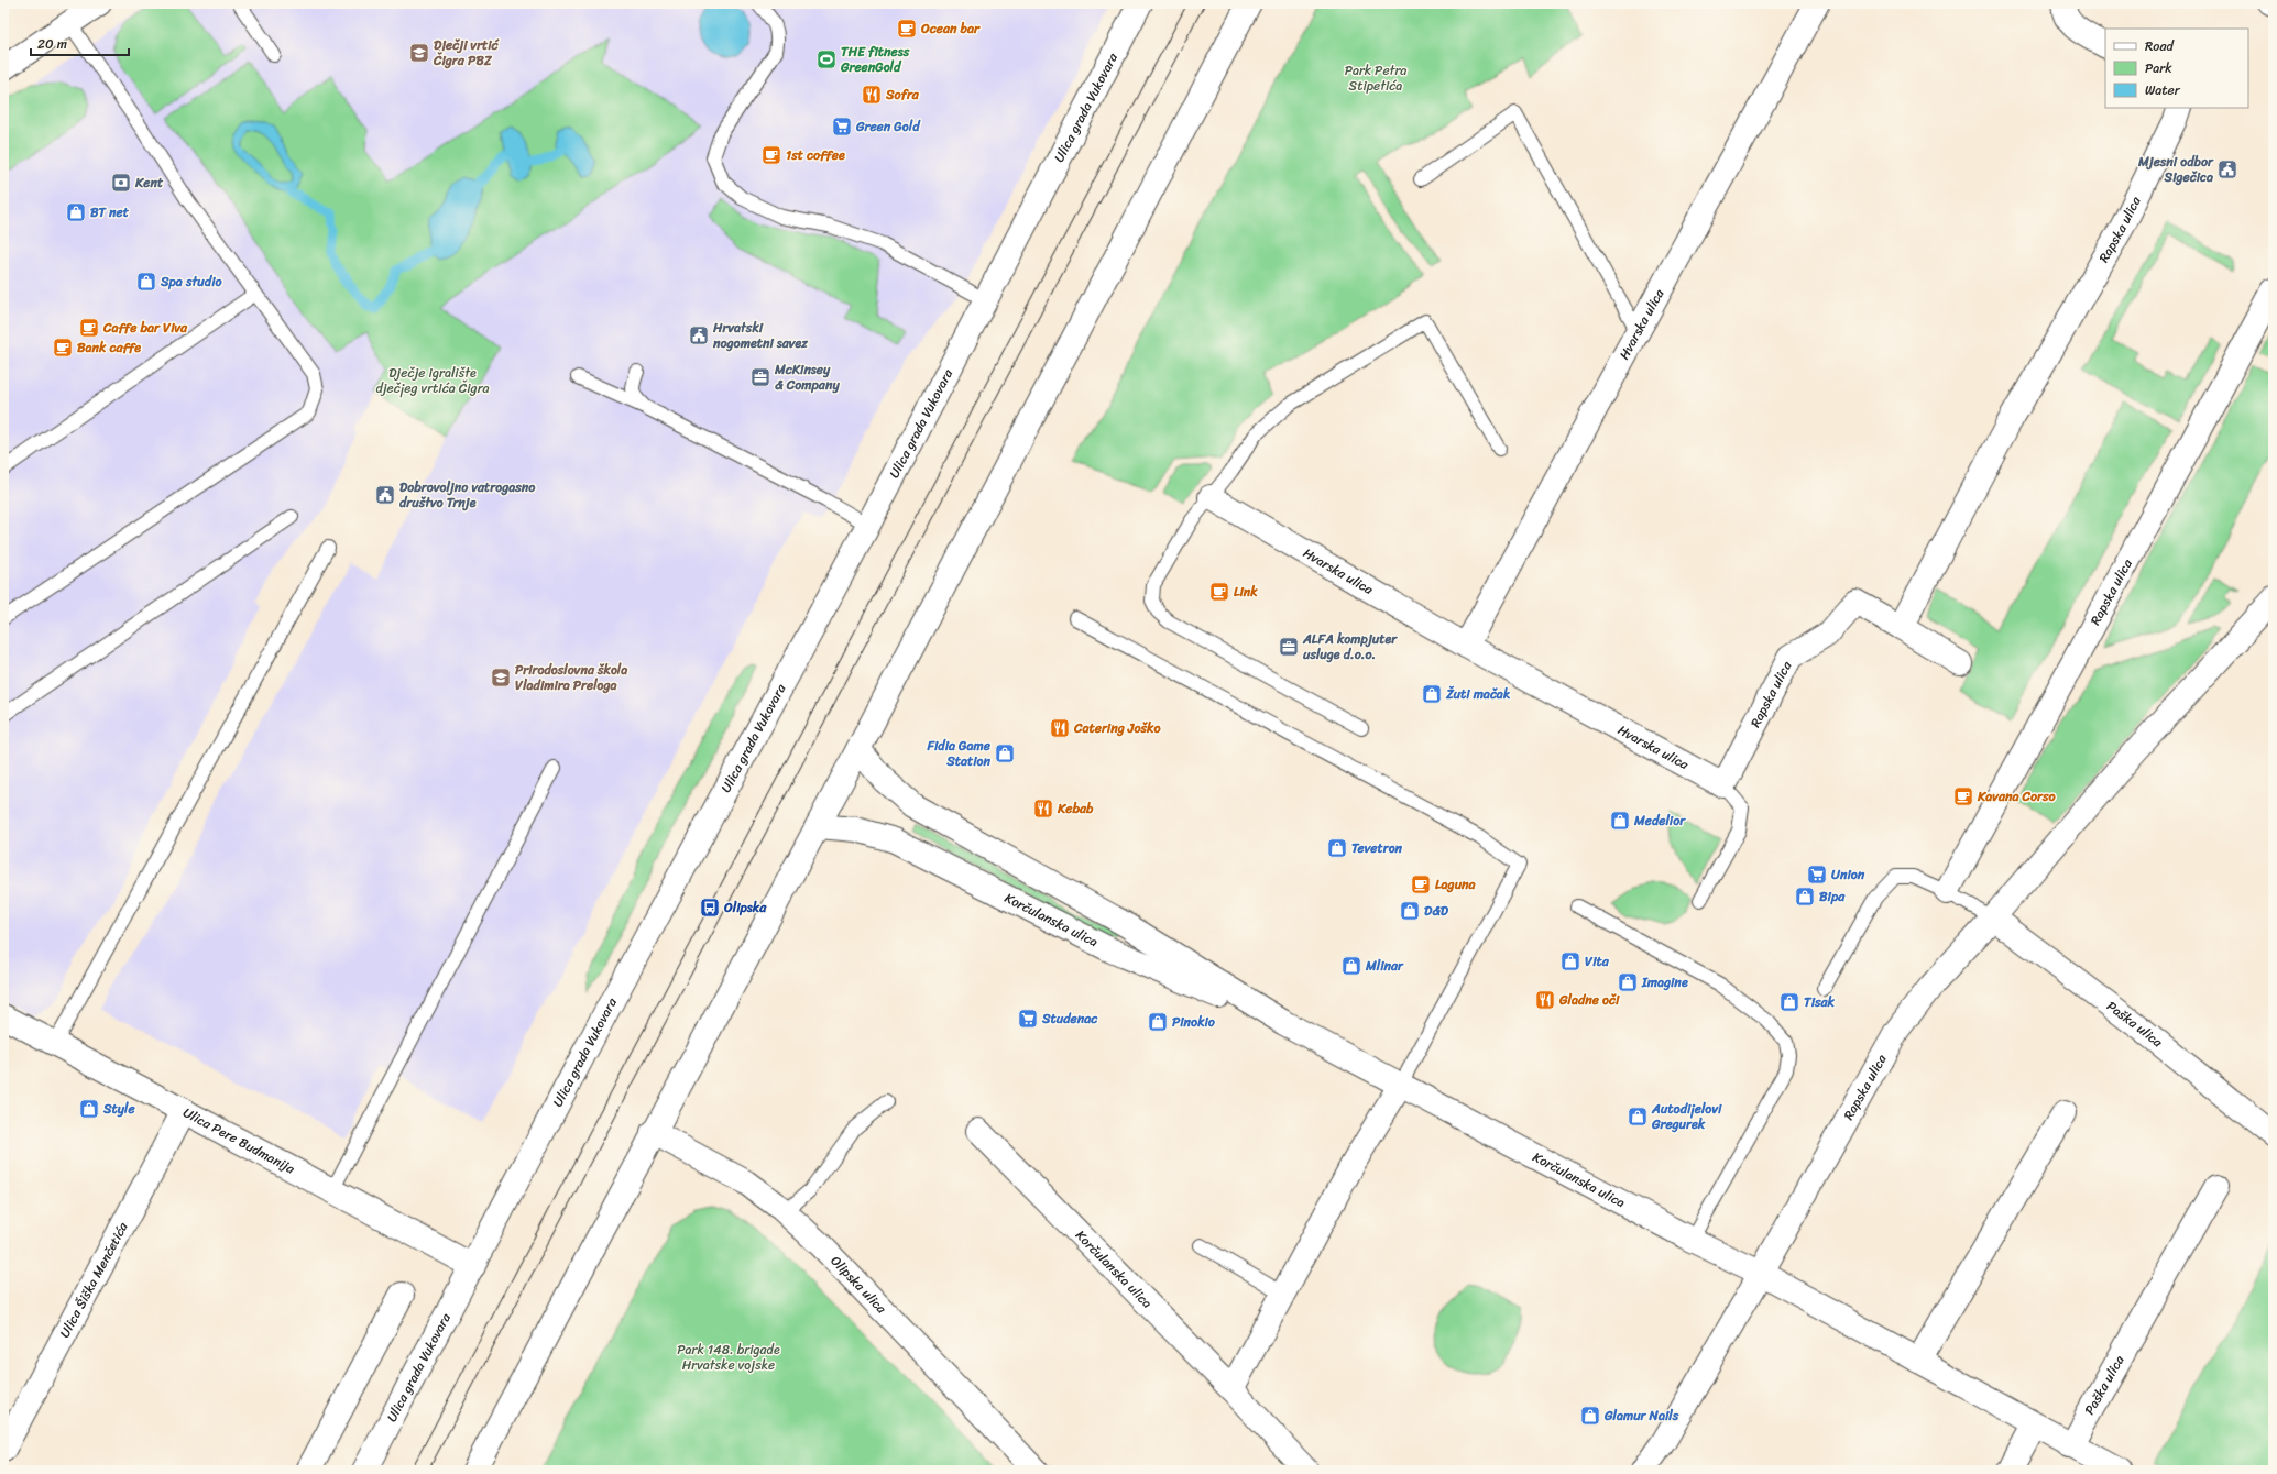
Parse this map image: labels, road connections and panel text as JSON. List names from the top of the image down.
{
  "streets": {
    "street": [
      "Ulica grada Vukovara",
      "Rapska ulica",
      "Hvarska ulica",
      "Korčulanska ulica",
      "Paška ulica",
      "Ulica Pere Budmanija",
      "Ulica Šiška Menčetića",
      "Olipska ulica"
    ]
  },
  "crossings": [
    ["Ulica grada Vukovara", "Ulica Pere Budmanija"],
    ["Rapska ulica", "Hvarska ulica"],
    ["Rapska ulica", "Korčulanska ulica"],
    ["Rapska ulica", "Paška ulica"],
    ["Ulica Pere Budmanija", "Ulica Šiška Menčetića"]
  ],
  "parks": ["Park Petra Stipetića", "Dječje igralište dječjeg vrtića Čigra", "Park 148. brigade Hrvatske vojske"],
  "places": {
    "cafe": [
      "Ocean bar",
      "1st coffee",
      "Caffe bar Viva",
      "Bank caffe",
      "Link",
      "Kavana Corso",
      "Laguna"
    ],
    "school or university": ["Dječji vrtić Čigra PBZ", "Prirodoslovna škola Vladimira Preloga"],
    "sports": ["THE fitness GreenGold"],
    "restaurant": [
      "Sofra",
      "Catering Joško",
      "Kebab",
      "Gladne oči"
    ],
    "supermarket": ["Green Gold", "Union", "Studenac"],
    "public building": ["Mjesni odbor Sigečica", "Hrvatski nogometni savez", "Dobrovoljno vatrogasno društvo Trnje"],
    "bank": ["Kent"],
    "shop": [
      "BT net",
      "Spa studio",
      "Žuti mačak",
      "Fidia Game Station",
      "Medelior",
      "Tevetron",
      "Bipa",
      "D&D",
      "Vita",
      "Mlinar",
      "Imagine",
      "Tisak",
      "Pinokio",
      "Style",
      "Autodijelovi Gregurek",
      "Glamur Nails"
    ],
    "office": ["McKinsey & Company", "ALFA kompjuter usluge d.o.o."],
    "bus stop": ["Olipska"]
  },
  "legend": ["Road", "Park", "Water"],
  "scale_bar": "20 m"
}
